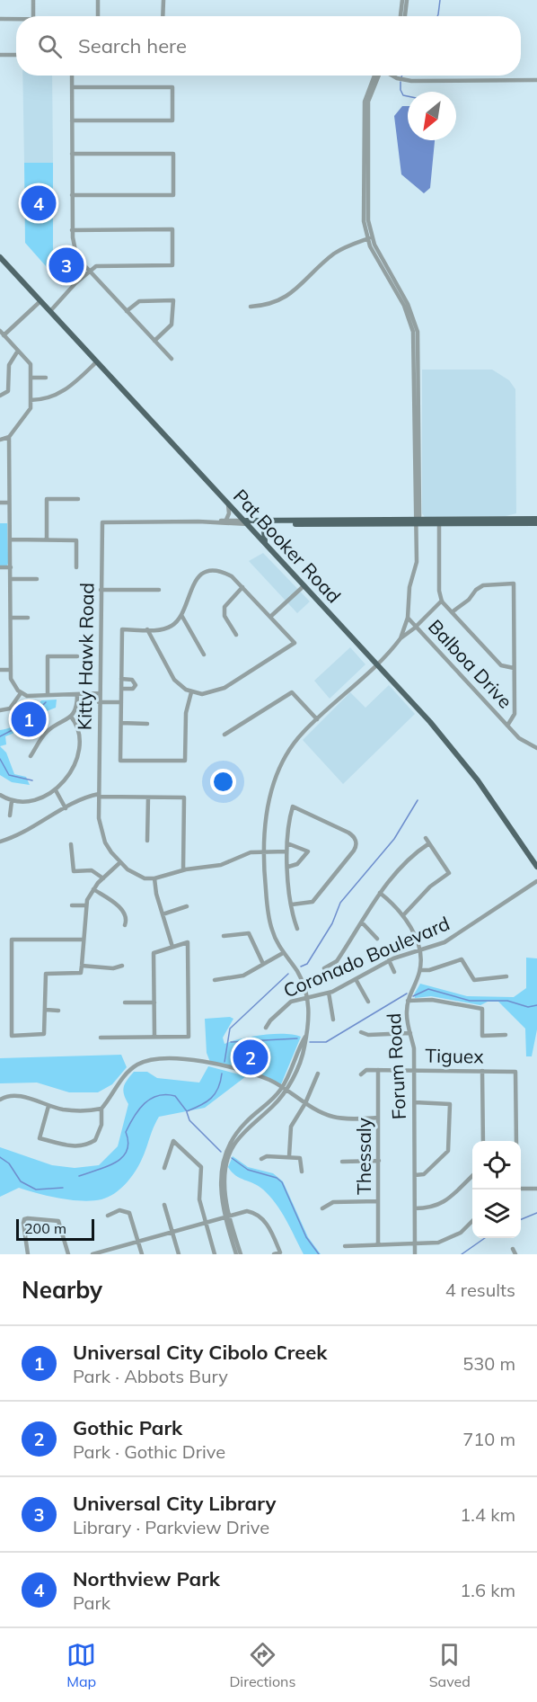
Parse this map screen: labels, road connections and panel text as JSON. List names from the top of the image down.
{
  "streets": {
    "main road": ["Pat Booker Road", "Kitty Hawk Road"],
    "street": [
      "Balboa Drive",
      "Coronado Boulevard",
      "Tiguex",
      "Forum Road",
      "Thessaly"
    ]
  },
  "crossings": [
    ["Pat Booker Road", "Kitty Hawk Road"],
    ["Coronado Boulevard", "Forum Road"],
    ["Tiguex", "Forum Road"],
    ["Tiguex", "Thessaly"]
  ],
  "scale_bar": "200 m",
  "north": "bottom left",
  "page": {
    "search": "Search here",
    "pins": [
      "4",
      "3",
      "1",
      "2"
    ],
    "scale": "200 m",
    "heading": ["Nearby", "4 results"],
    "list": [
      {
        "mark": "1",
        "name": "Universal City Cibolo Creek",
        "note": "Park · Abbots Bury",
        "value": "530 m"
      },
      {
        "mark": "2",
        "name": "Gothic Park",
        "note": "Park · Gothic Drive",
        "value": "710 m"
      },
      {
        "mark": "3",
        "name": "Universal City Library",
        "note": "Library · Parkview Drive",
        "value": "1.4 km"
      },
      {
        "mark": "4",
        "name": "Northview Park",
        "note": "Park",
        "value": "1.6 km"
      }
    ],
    "nav": ["Map", "Directions", "Saved"]
  }
}
